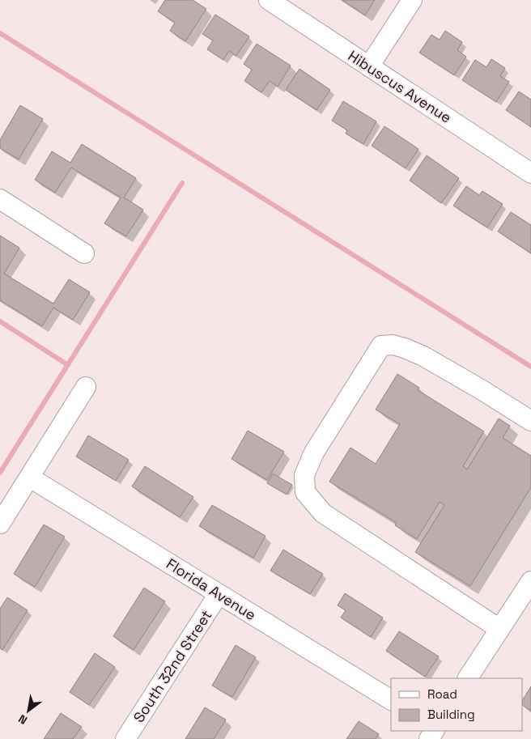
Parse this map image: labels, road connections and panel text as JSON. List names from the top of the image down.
{
  "streets": {
    "street": ["Hibuscus Avenue", "Florida Avenue", "South 32nd Street"]
  },
  "crossings": [
    ["Florida Avenue", "South 32nd Street"]
  ],
  "legend": ["Road", "Building"],
  "north": "bottom left"
}
